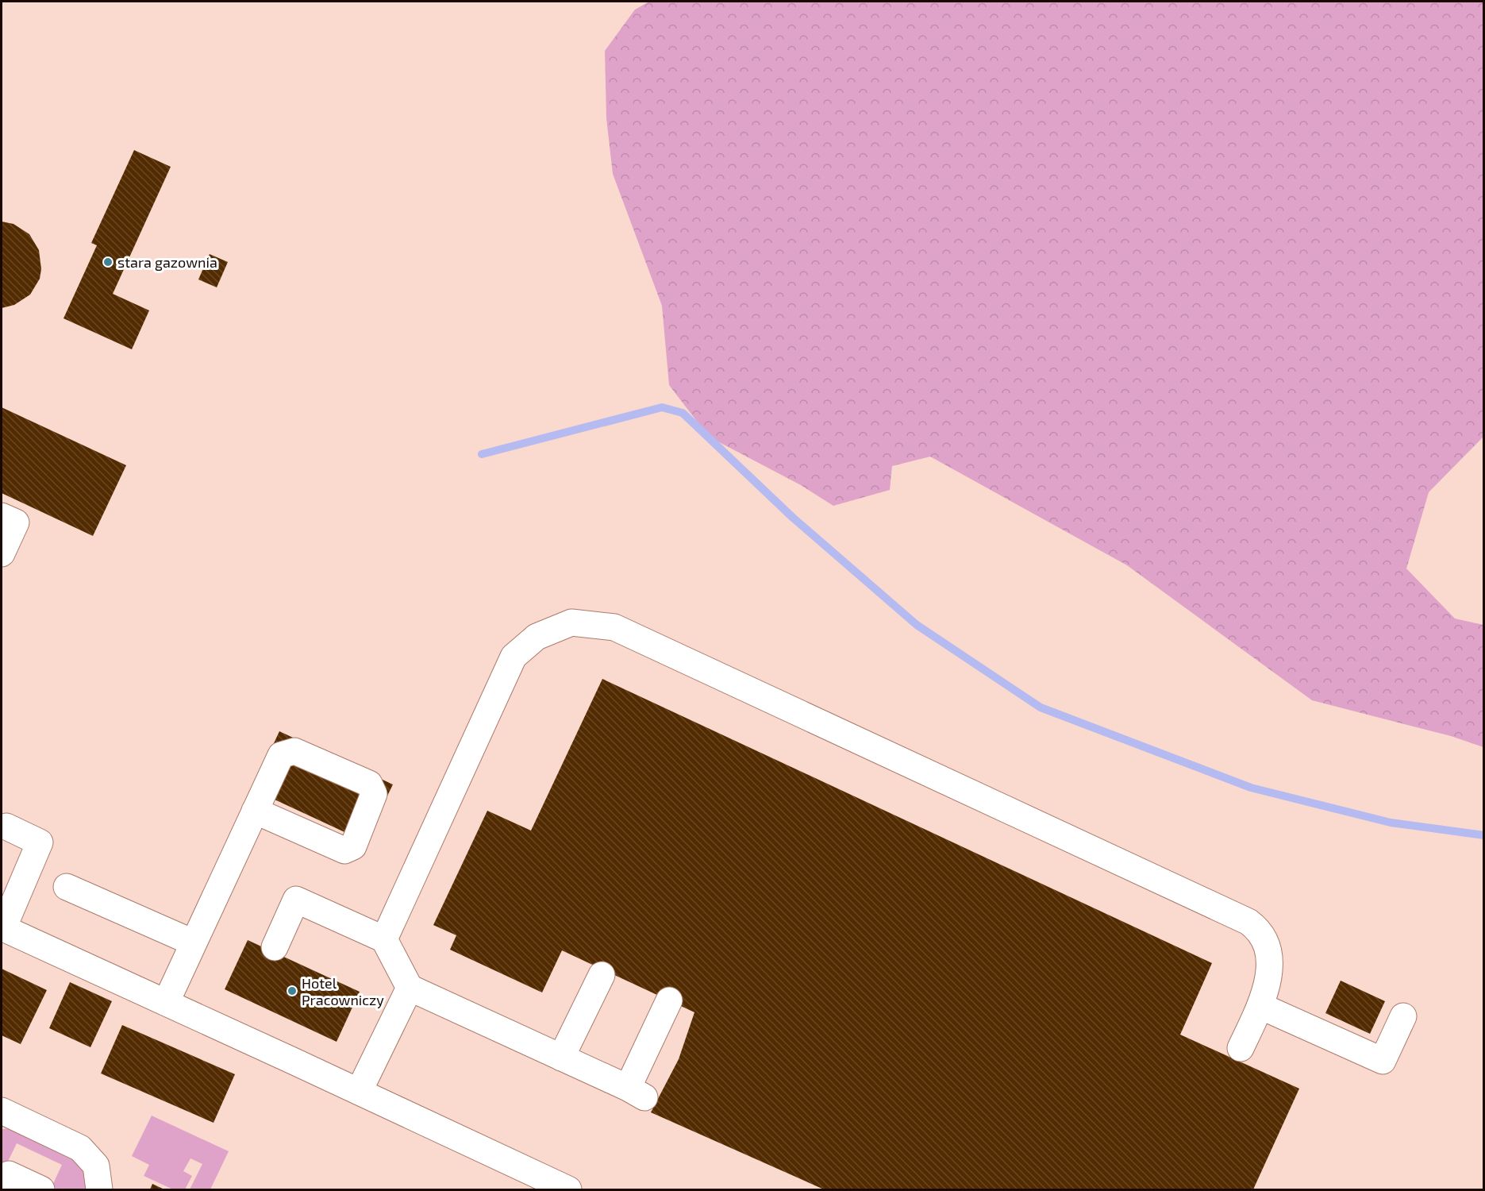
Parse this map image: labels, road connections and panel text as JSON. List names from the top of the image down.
{
  "places": ["stara gazownia", "Hotel Pracowniczy"]
}
